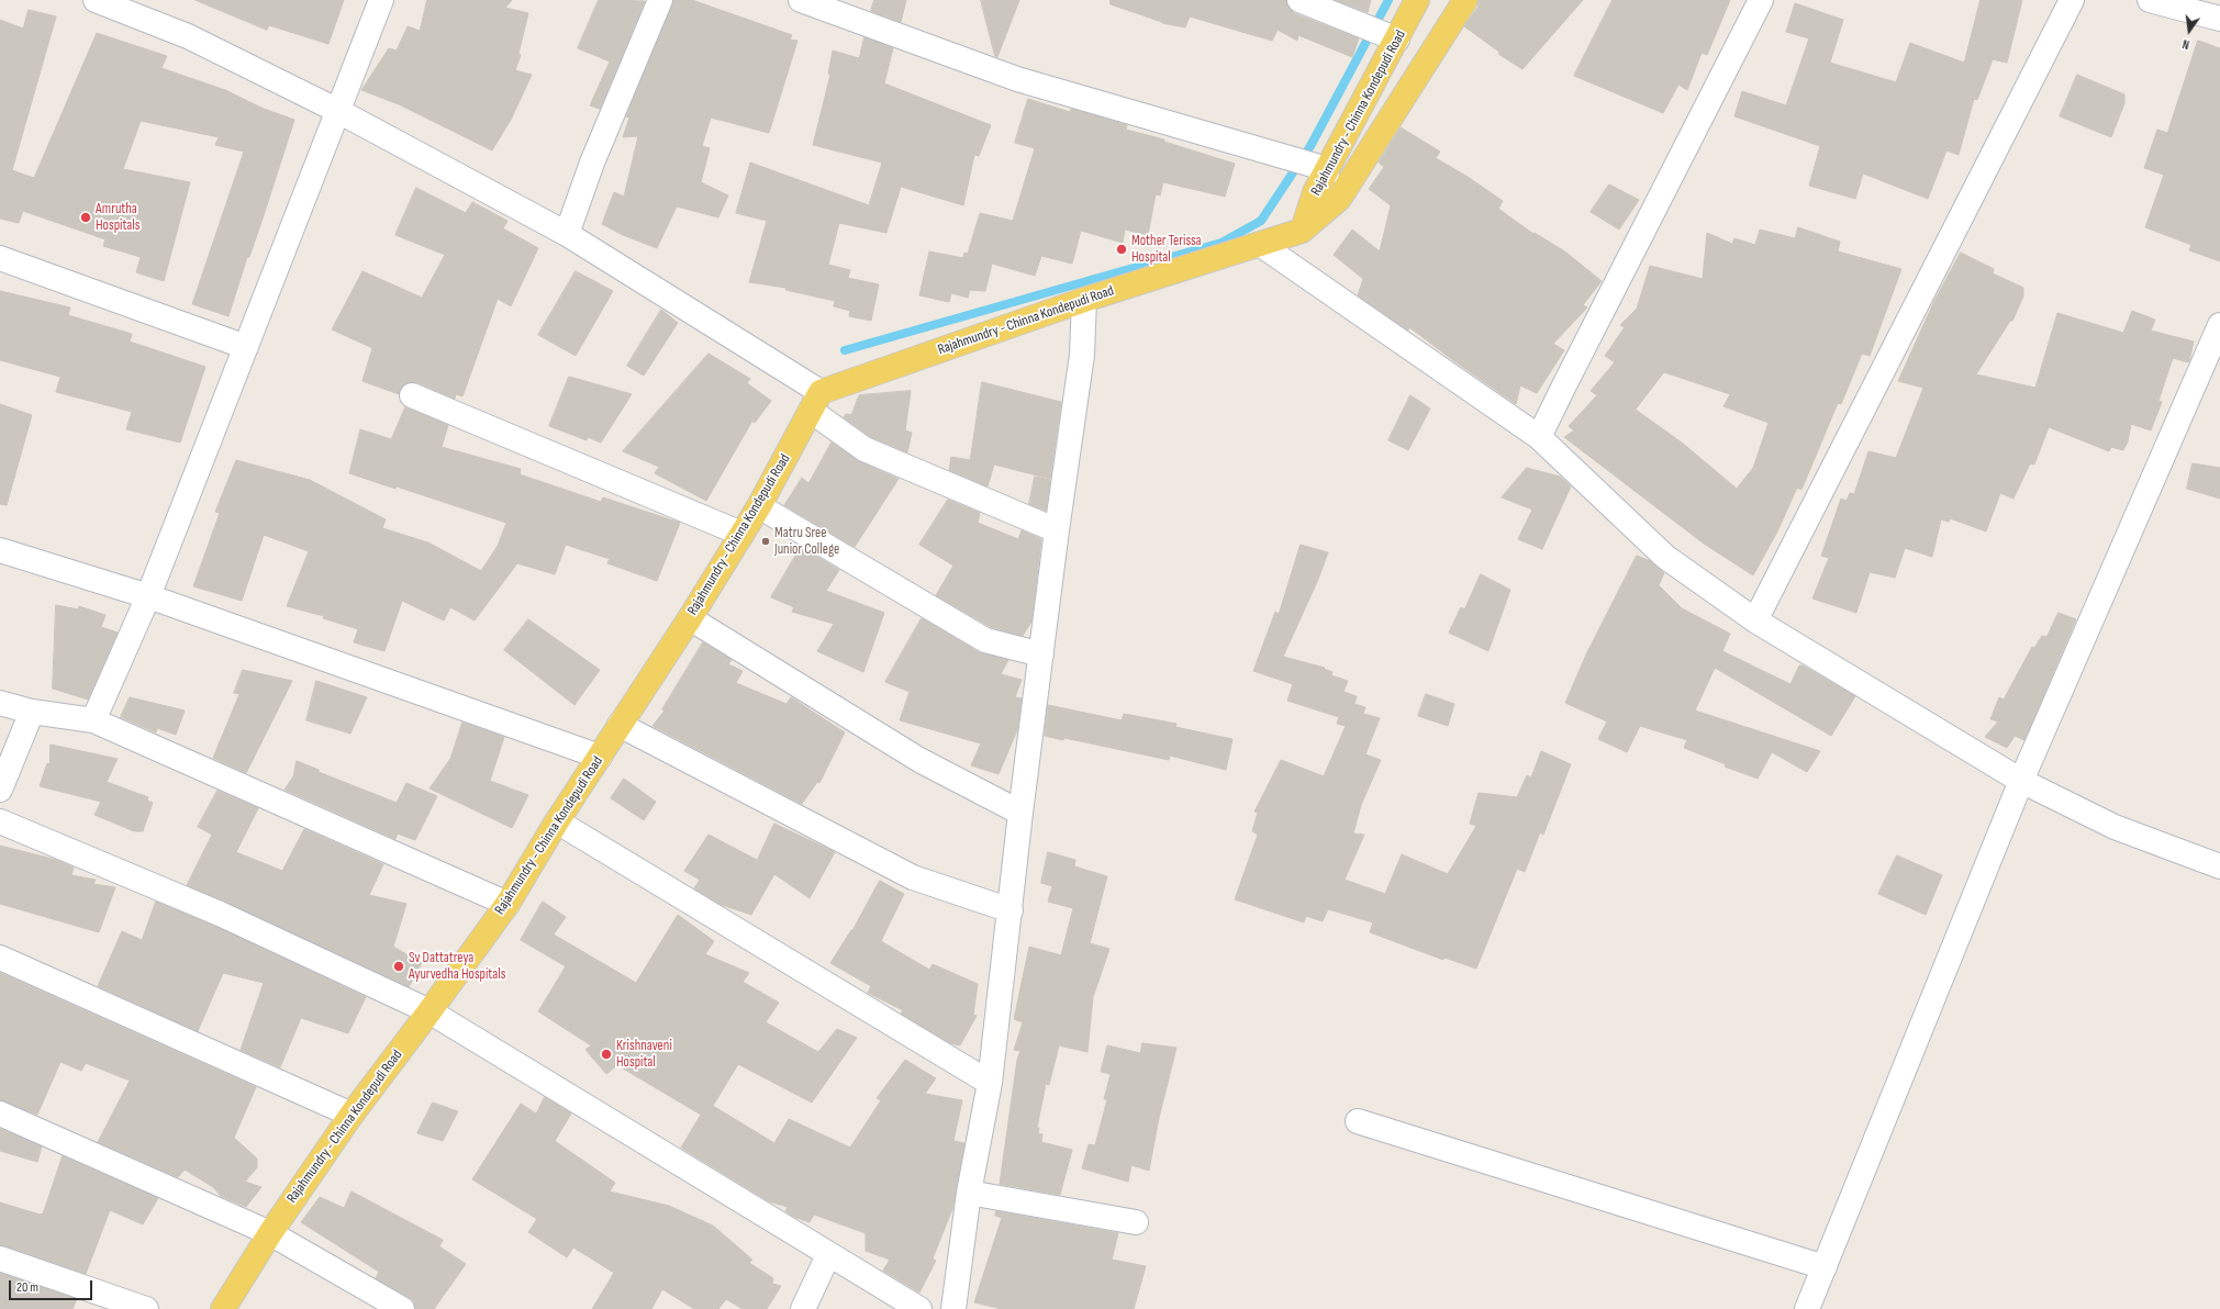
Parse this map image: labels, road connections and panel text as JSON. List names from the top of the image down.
{
  "streets": {
    "main road": ["Rajahmundry - Chinna Kondepudi Road"]
  },
  "places": [
    "Amrutha Hospitals",
    "Mother Terissa Hospital",
    "Matru Sree Junior College",
    "Sv Dattatreya Ayurvedha Hospitals",
    "Krishnaveni Hospital"
  ],
  "scale_bar": "20 m",
  "north": "bottom"
}
